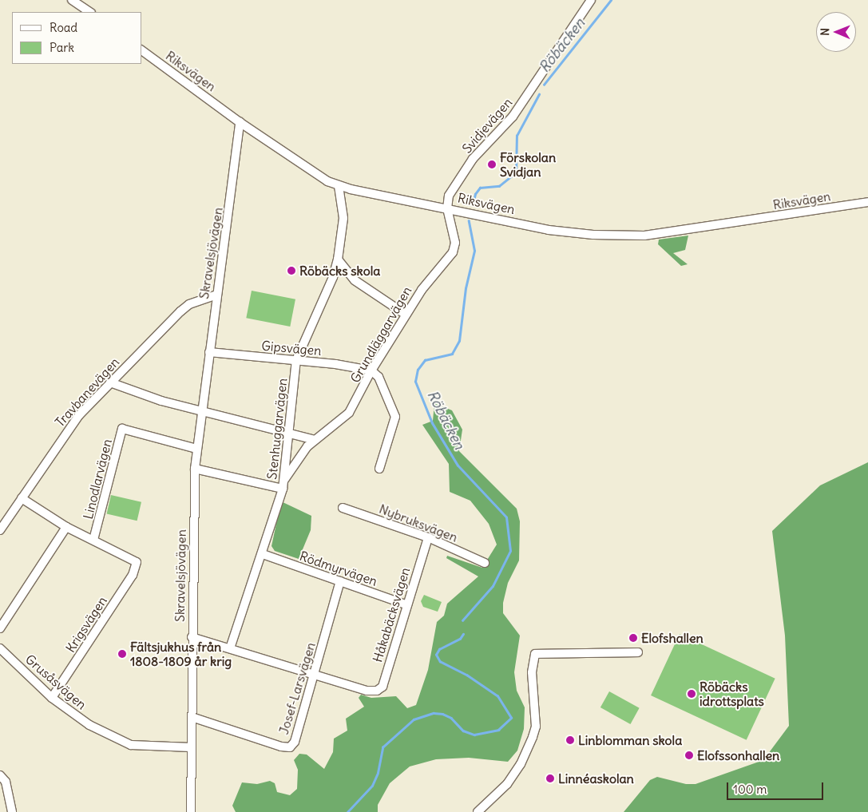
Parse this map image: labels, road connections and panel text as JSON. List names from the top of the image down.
{
  "streets": {
    "street": [
      "Riksvägen",
      "Svidjevägen",
      "Skravelsjövägen",
      "Grundläggarvägen",
      "Gipsvägen",
      "Travbanevägen",
      "Stenhuggarvägen",
      "Linodlarvägen",
      "Nybruksvägen",
      "Rödmyrvägen",
      "Håkabäcksvägen",
      "Krigsvägen",
      "Grusåsvägen",
      "Josef-Larsvägen"
    ]
  },
  "crossings": [
    ["Riksvägen", "Svidjevägen"],
    ["Riksvägen", "Skravelsjövägen"],
    ["Riksvägen", "Grundläggarvägen"],
    ["Riksvägen", "Stenhuggarvägen"],
    ["Svidjevägen", "Grundläggarvägen"],
    ["Skravelsjövägen", "Gipsvägen"],
    ["Skravelsjövägen", "Travbanevägen"],
    ["Skravelsjövägen", "Linodlarvägen"],
    ["Skravelsjövägen", "Grusåsvägen"],
    ["Skravelsjövägen", "Josef-Larsvägen"],
    ["Grundläggarvägen", "Gipsvägen"],
    ["Grundläggarvägen", "Stenhuggarvägen"],
    ["Gipsvägen", "Stenhuggarvägen"],
    ["Stenhuggarvägen", "Rödmyrvägen"],
    ["Linodlarvägen", "Krigsvägen"],
    ["Nybruksvägen", "Håkabäcksvägen"],
    ["Rödmyrvägen", "Håkabäcksvägen"],
    ["Rödmyrvägen", "Josef-Larsvägen"],
    ["Håkabäcksvägen", "Josef-Larsvägen"],
    ["Krigsvägen", "Grusåsvägen"]
  ],
  "water": ["Röbäcken"],
  "places": [
    "Förskolan Svidjan",
    "Röbäcks skola",
    "Elofshallen",
    "Fältsjukhus från 1808-1809 år krig",
    "Röbäcks idrottsplats",
    "Linblomman skola",
    "Elofssonhallen",
    "Linnéaskolan"
  ],
  "legend": ["Road", "Park"],
  "scale_bar": "100 m",
  "north": "left"
}
